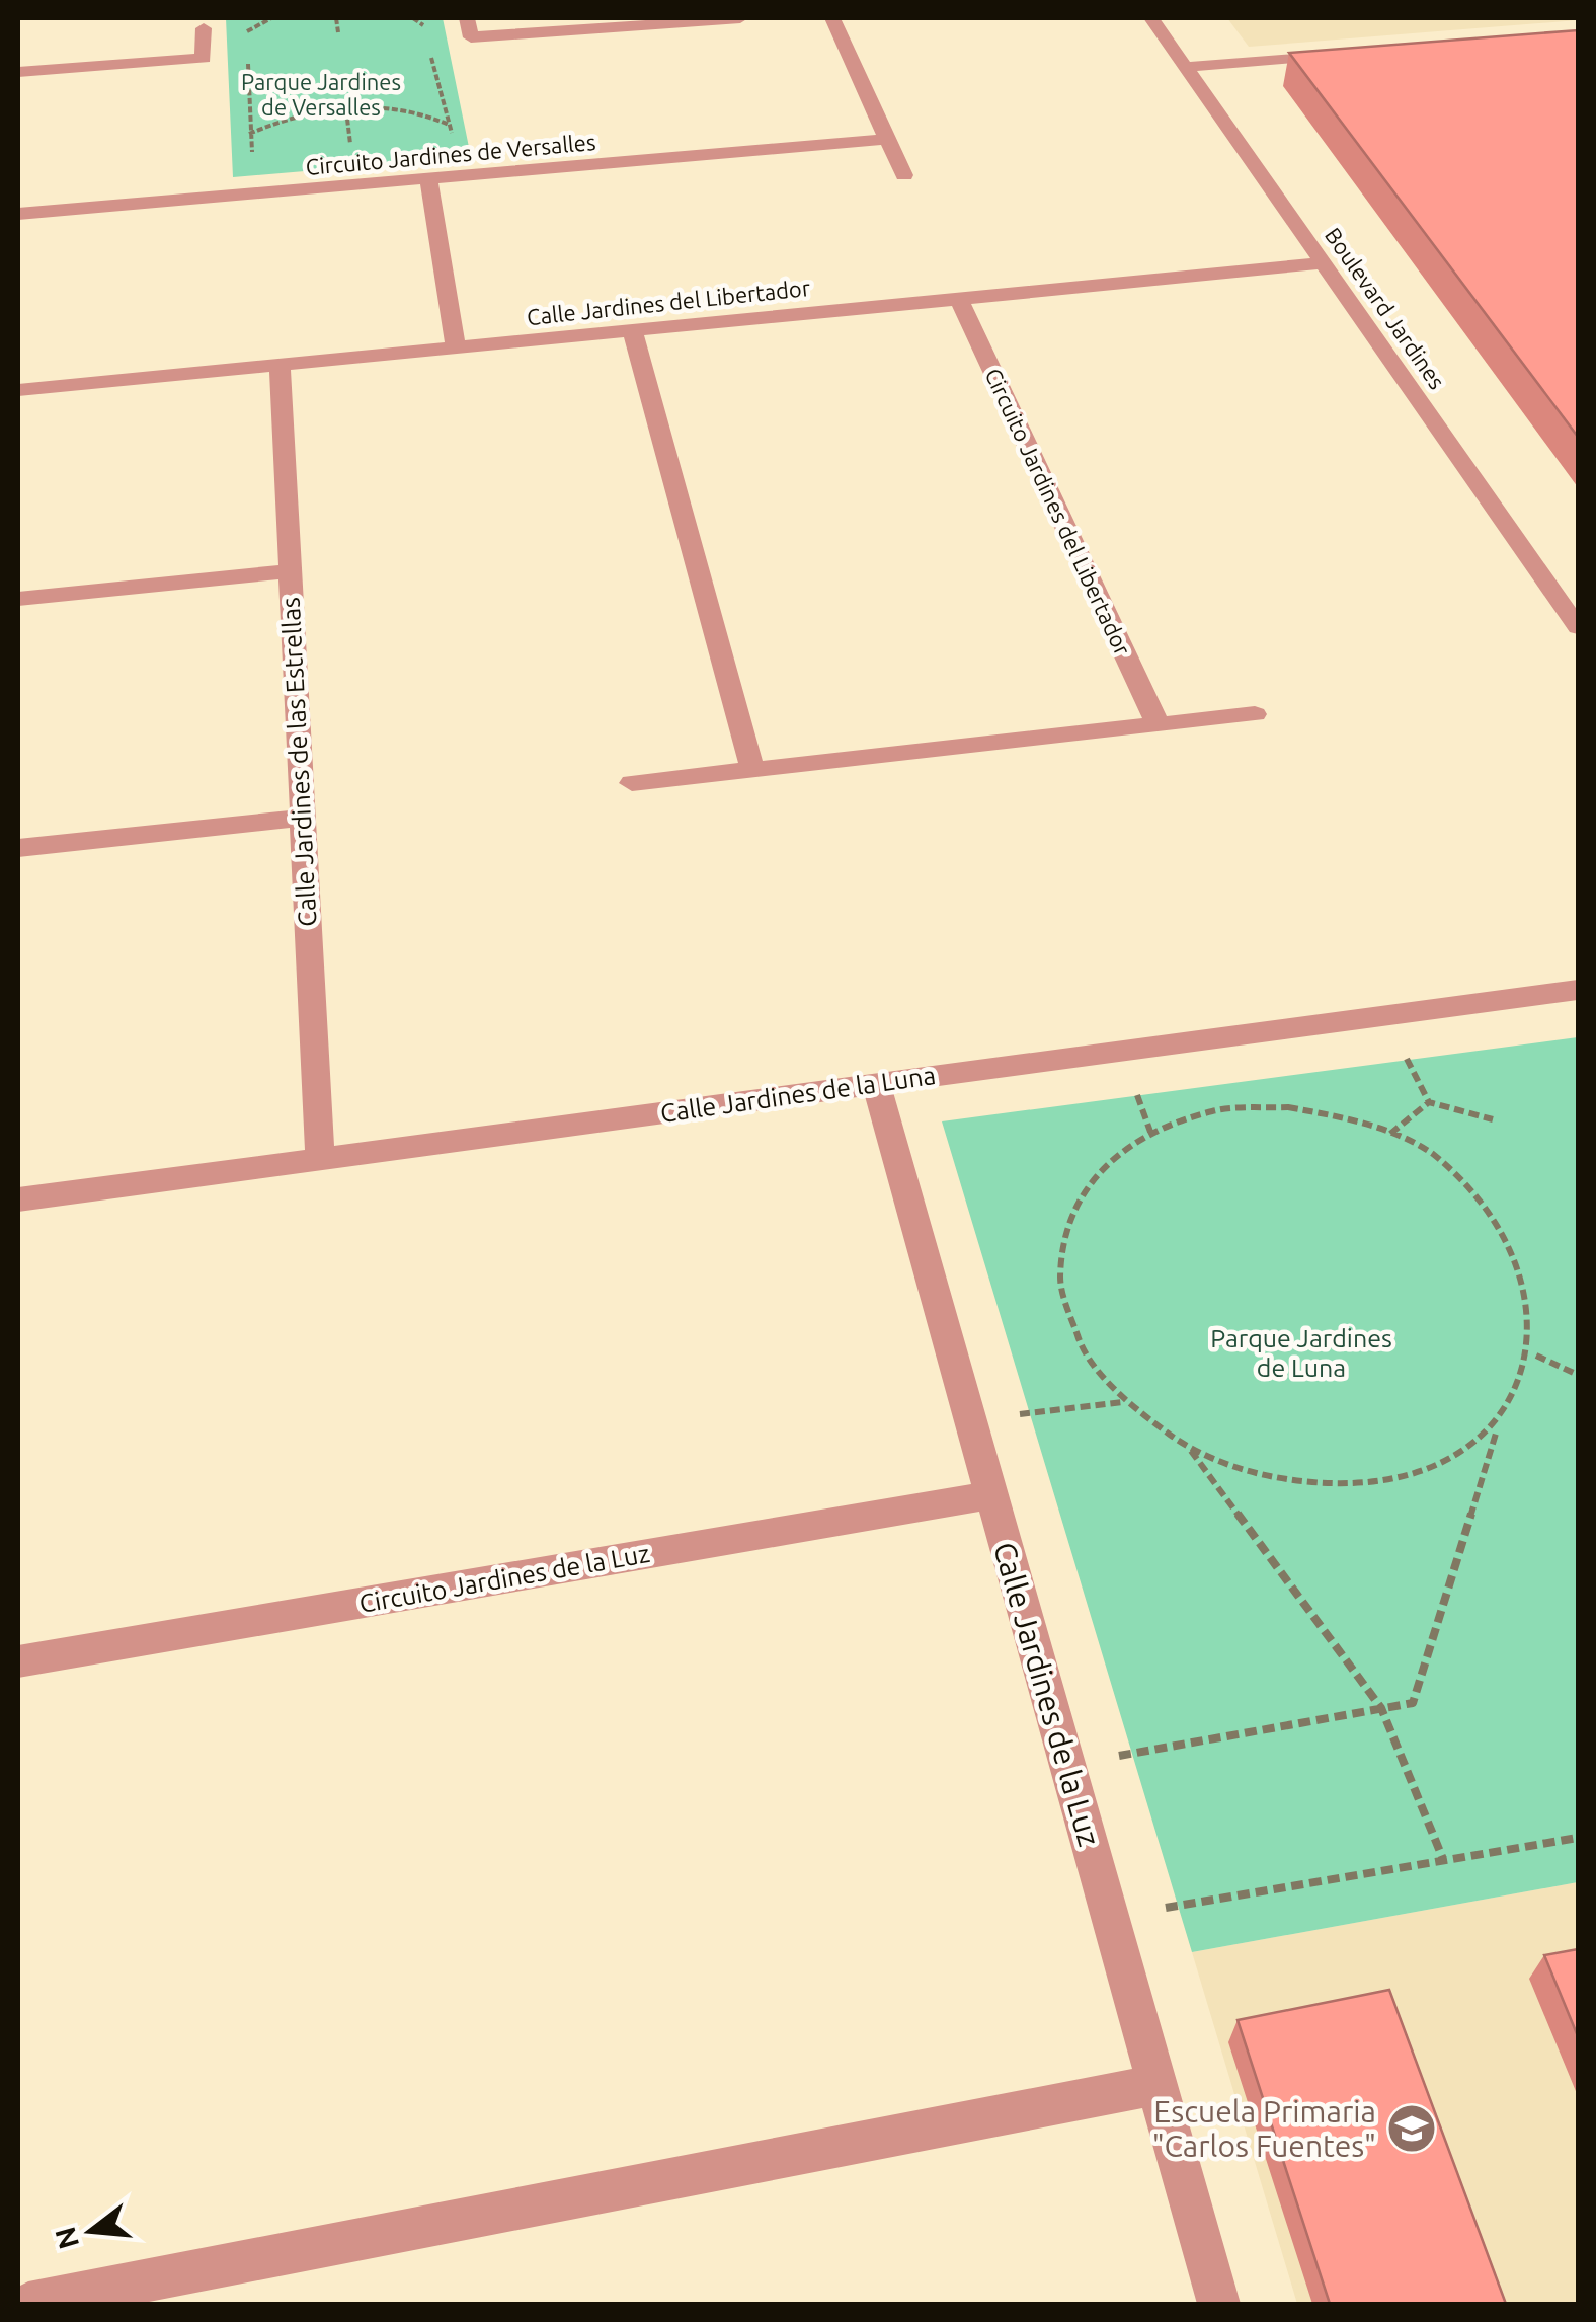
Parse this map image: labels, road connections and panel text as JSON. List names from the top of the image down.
{
  "streets": {
    "street": [
      "Circuito Jardines de Versalles",
      "Calle Jardines del Libertador",
      "Boulevard Jardines",
      "Circuito Jardines del Libertador",
      "Calle Jardines de las Estrellas",
      "Calle Jardines de la Luna",
      "Circuito Jardines de la Luz",
      "Calle Jardines de la Luz"
    ]
  },
  "crossings": [
    ["Calle Jardines del Libertador", "Boulevard Jardines"],
    ["Calle Jardines del Libertador", "Circuito Jardines del Libertador"],
    ["Calle Jardines del Libertador", "Calle Jardines de las Estrellas"],
    ["Calle Jardines de las Estrellas", "Calle Jardines de la Luna"],
    ["Calle Jardines de la Luna", "Calle Jardines de la Luz"],
    ["Circuito Jardines de la Luz", "Calle Jardines de la Luz"]
  ],
  "parks": ["Parque Jardines de Versalles", "Parque Jardines de Luna"],
  "places": {
    "school or university": ["Escuela Primaria \"Carlos Fuentes\""]
  },
  "north": "left"
}
